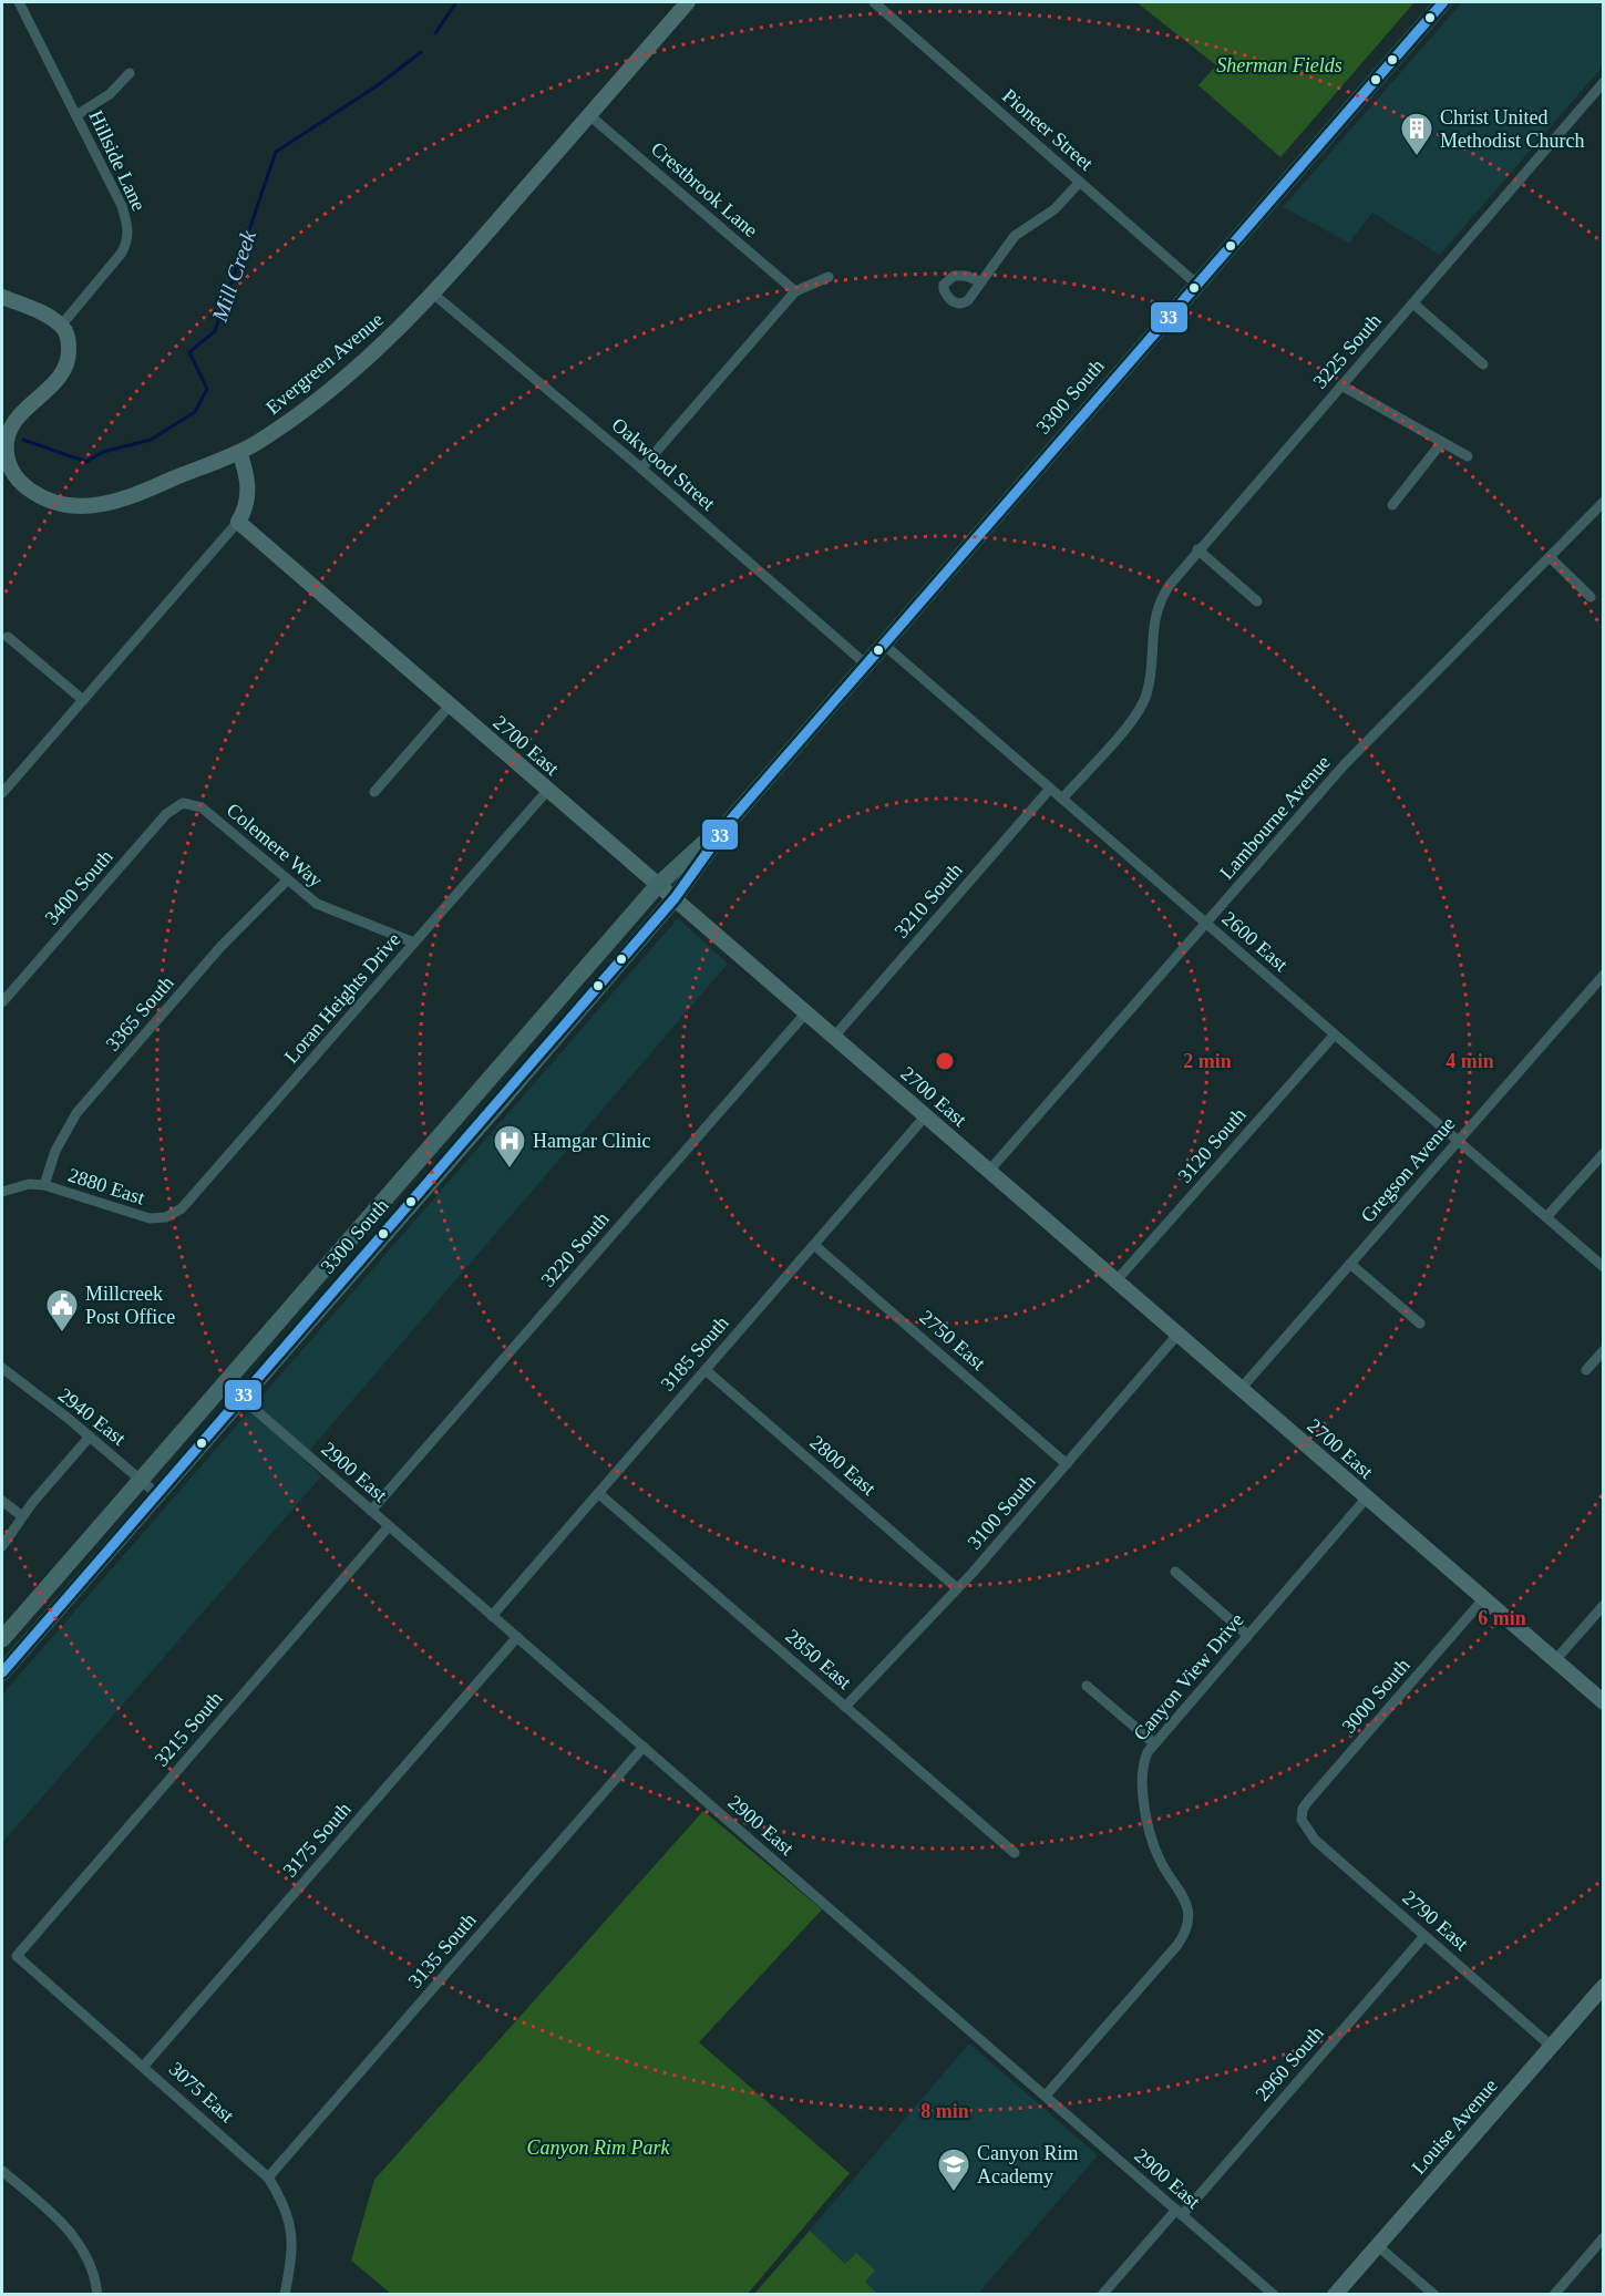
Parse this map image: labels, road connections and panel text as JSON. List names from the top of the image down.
{
  "streets": {
    "main road": ["3300 South"],
    "street": [
      "Pioneer Street",
      "Hillside Lane",
      "Crestbrook Lane",
      "3225 South",
      "Evergreen Avenue",
      "Oakwood Street",
      "2700 East",
      "Lambourne Avenue",
      "Colemere Way",
      "3400 South",
      "3210 South",
      "2600 East",
      "Loran Heights Drive",
      "3365 South",
      "3120 South",
      "Gregson Avenue",
      "2880 East",
      "3220 South",
      "2750 East",
      "3185 South",
      "2940 East",
      "2800 East",
      "2900 East",
      "3100 South",
      "2850 East",
      "Canyon View Drive",
      "3000 South",
      "3215 South",
      "3175 South",
      "2790 East",
      "3135 South",
      "2960 South",
      "3075 East",
      "Louise Avenue"
    ]
  },
  "crossings": [
    ["Pioneer Street", "3300 South"],
    ["Crestbrook Lane", "Evergreen Avenue"],
    ["3225 South", "2600 East"],
    ["Evergreen Avenue", "Oakwood Street"],
    ["3300 South", "Oakwood Street"],
    ["3300 South", "2700 East"],
    ["3300 South", "2600 East"],
    ["3300 South", "2940 East"],
    ["3300 South", "2900 East"],
    ["2700 East", "Lambourne Avenue"],
    ["2700 East", "3210 South"],
    ["2700 East", "Loran Heights Drive"],
    ["2700 East", "3120 South"],
    ["2700 East", "Gregson Avenue"],
    ["2700 East", "3220 South"],
    ["2700 East", "3185 South"],
    ["2700 East", "3100 South"],
    ["2700 East", "Canyon View Drive"],
    ["2700 East", "3000 South"],
    ["Lambourne Avenue", "2600 East"],
    ["Colemere Way", "3400 South"],
    ["Colemere Way", "Loran Heights Drive"],
    ["Colemere Way", "3365 South"],
    ["3210 South", "2600 East"],
    ["2600 East", "3120 South"],
    ["2600 East", "Gregson Avenue"],
    ["Loran Heights Drive", "2880 East"],
    ["3365 South", "2880 East"],
    ["3220 South", "2900 East"],
    ["2750 East", "3185 South"],
    ["2750 East", "3100 South"],
    ["3185 South", "2800 East"],
    ["3185 South", "2900 East"],
    ["3185 South", "2850 East"],
    ["2800 East", "3100 South"],
    ["2900 East", "Canyon View Drive"],
    ["2900 East", "3215 South"],
    ["2900 East", "3175 South"],
    ["2900 East", "3135 South"],
    ["2900 East", "2960 South"],
    ["3100 South", "2850 East"],
    ["3000 South", "2790 East"],
    ["3215 South", "3075 East"],
    ["3175 South", "3075 East"],
    ["2790 East", "2960 South"],
    ["2790 East", "Louise Avenue"],
    ["3135 South", "3075 East"]
  ],
  "water": ["Mill Creek"],
  "parks": ["Sherman Fields", "Canyon Rim Park"],
  "places": {
    "building": ["Christ United Methodist Church"],
    "hospital": ["Hamgar Clinic"],
    "public building": ["Millcreek Post Office"],
    "school or university": ["Canyon Rim Academy"]
  },
  "lines": ["transit line 33"],
  "rings": [
    "2 min",
    "4 min",
    "6 min",
    "8 min"
  ]
}
